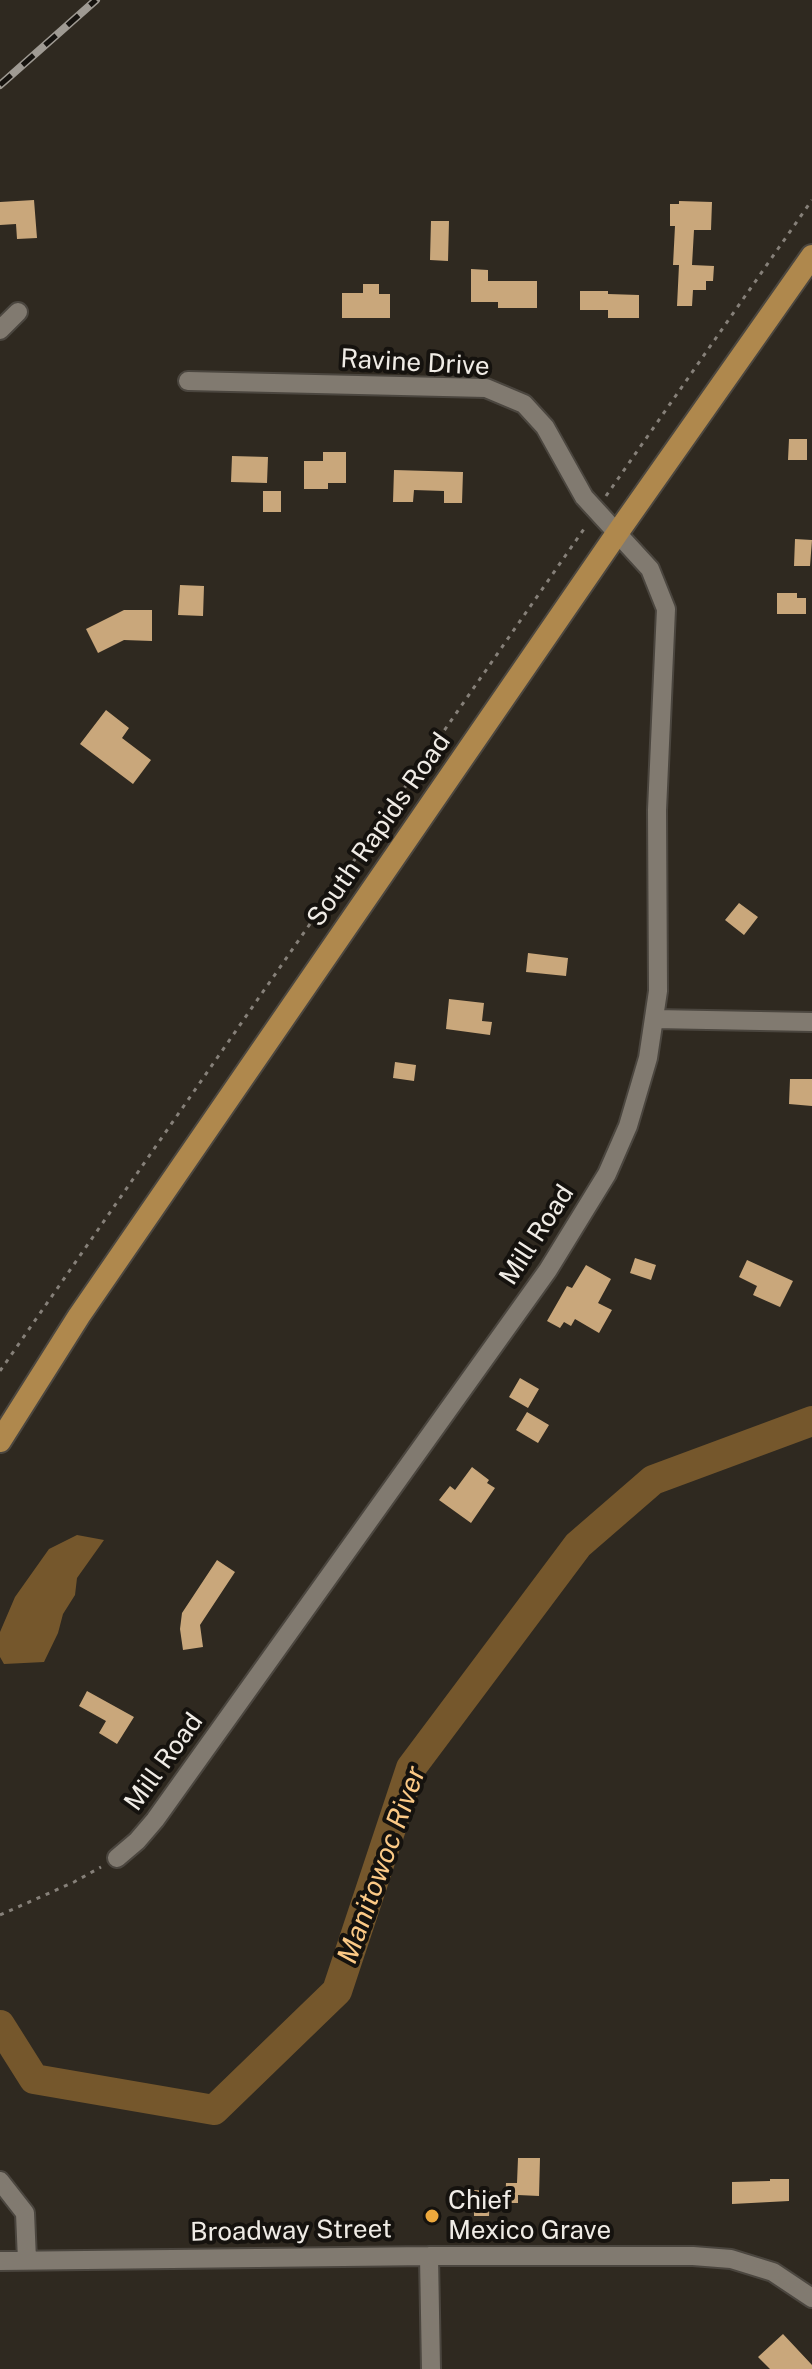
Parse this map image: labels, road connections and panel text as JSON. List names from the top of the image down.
{
  "streets": {
    "main road": ["South Rapids Road"],
    "street": ["Ravine Drive", "Mill Road", "Broadway Street"]
  },
  "crossings": [
    ["Ravine Drive", "South Rapids Road"],
    ["Ravine Drive", "Mill Road"],
    ["South Rapids Road", "Mill Road"]
  ],
  "water": ["Manitowoc River"],
  "places": ["Chief Mexico Grave"]
}
